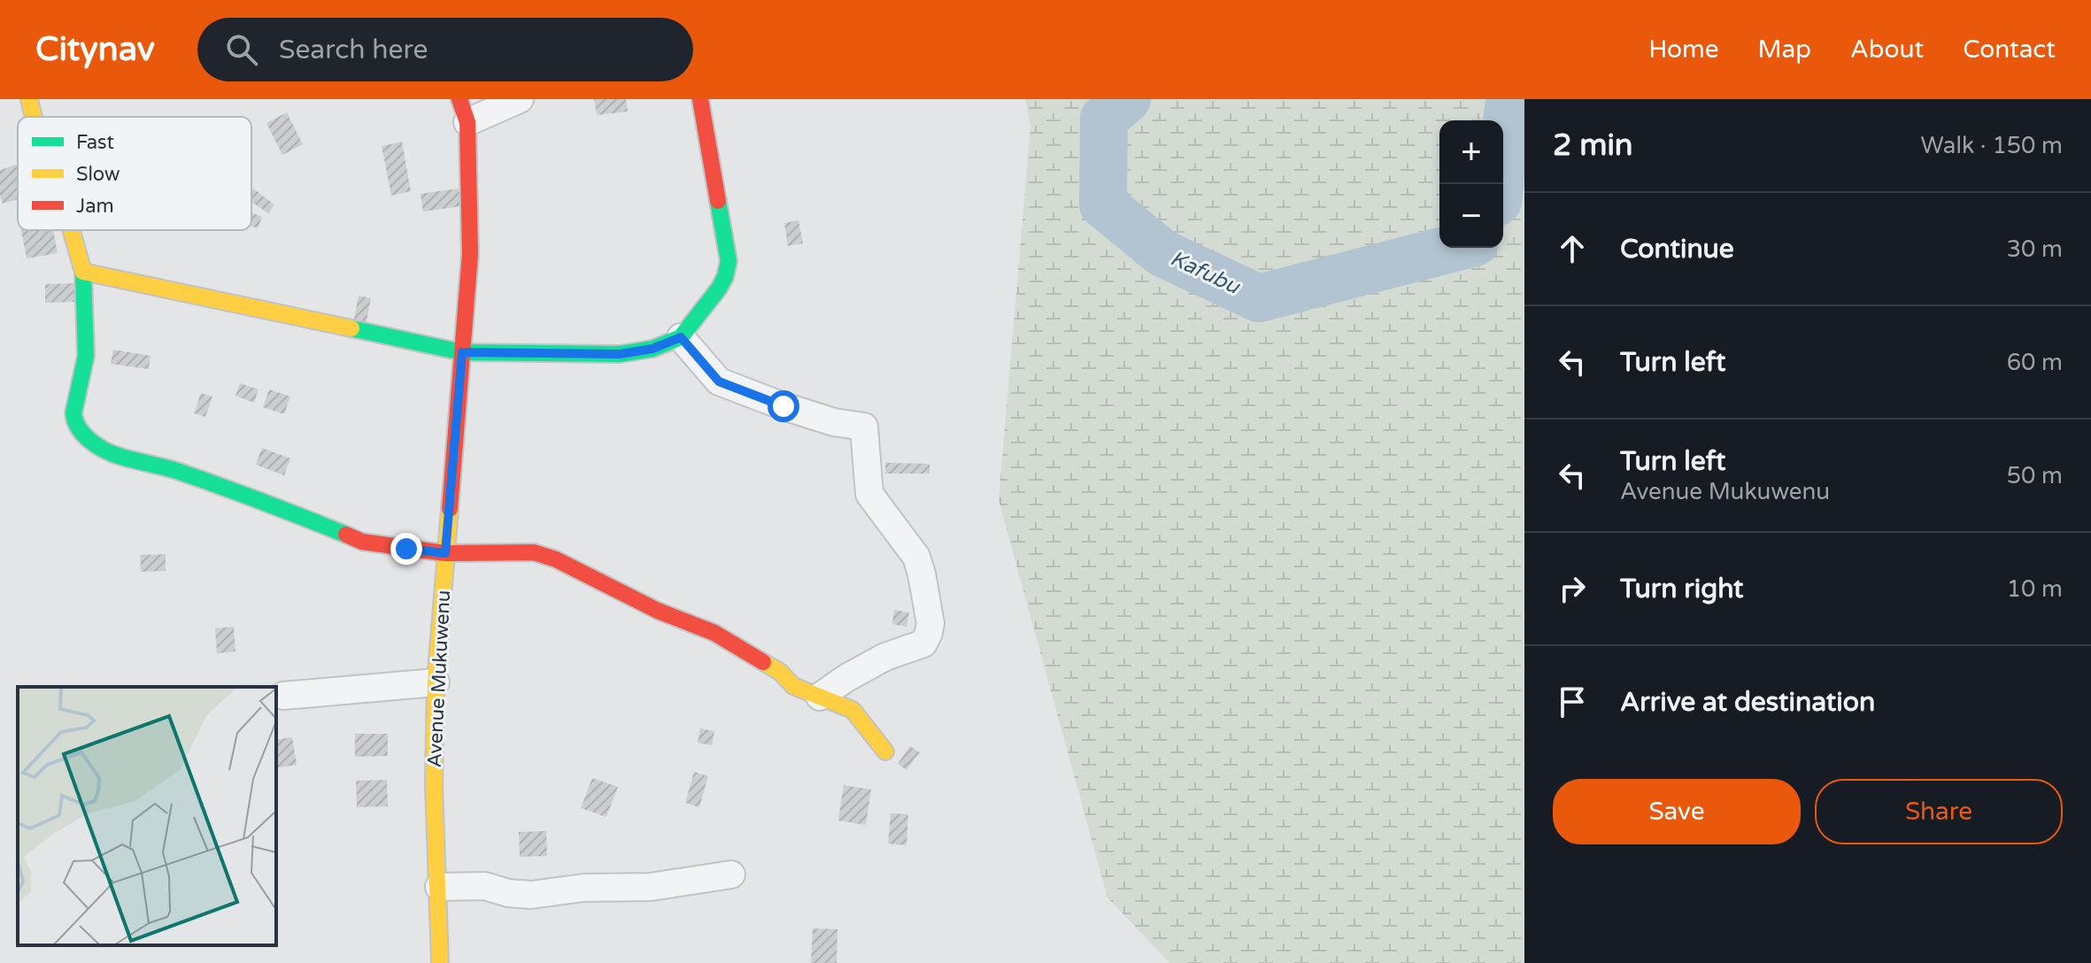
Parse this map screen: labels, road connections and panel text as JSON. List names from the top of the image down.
{
  "streets": {
    "street": ["Avenue Mukuwenu"]
  },
  "water": ["Kafubu"],
  "legend": ["Fast", "Slow", "Jam"],
  "page": {
    "header": "Citynav",
    "search": "Search here",
    "nav": [
      "Home",
      "Map",
      "About",
      "Contact"
    ],
    "heading": ["2 min", "Walk · 150 m"],
    "map_buttons": ["+", "−"],
    "list": [
      ["Continue", "30 m"],
      ["Turn left", "60 m"],
      ["Turn left", "Avenue Mukuwenu", "50 m"],
      ["Turn right", "10 m"],
      "Arrive at destination"
    ],
    "buttons": ["Save", "Share"]
  }
}
